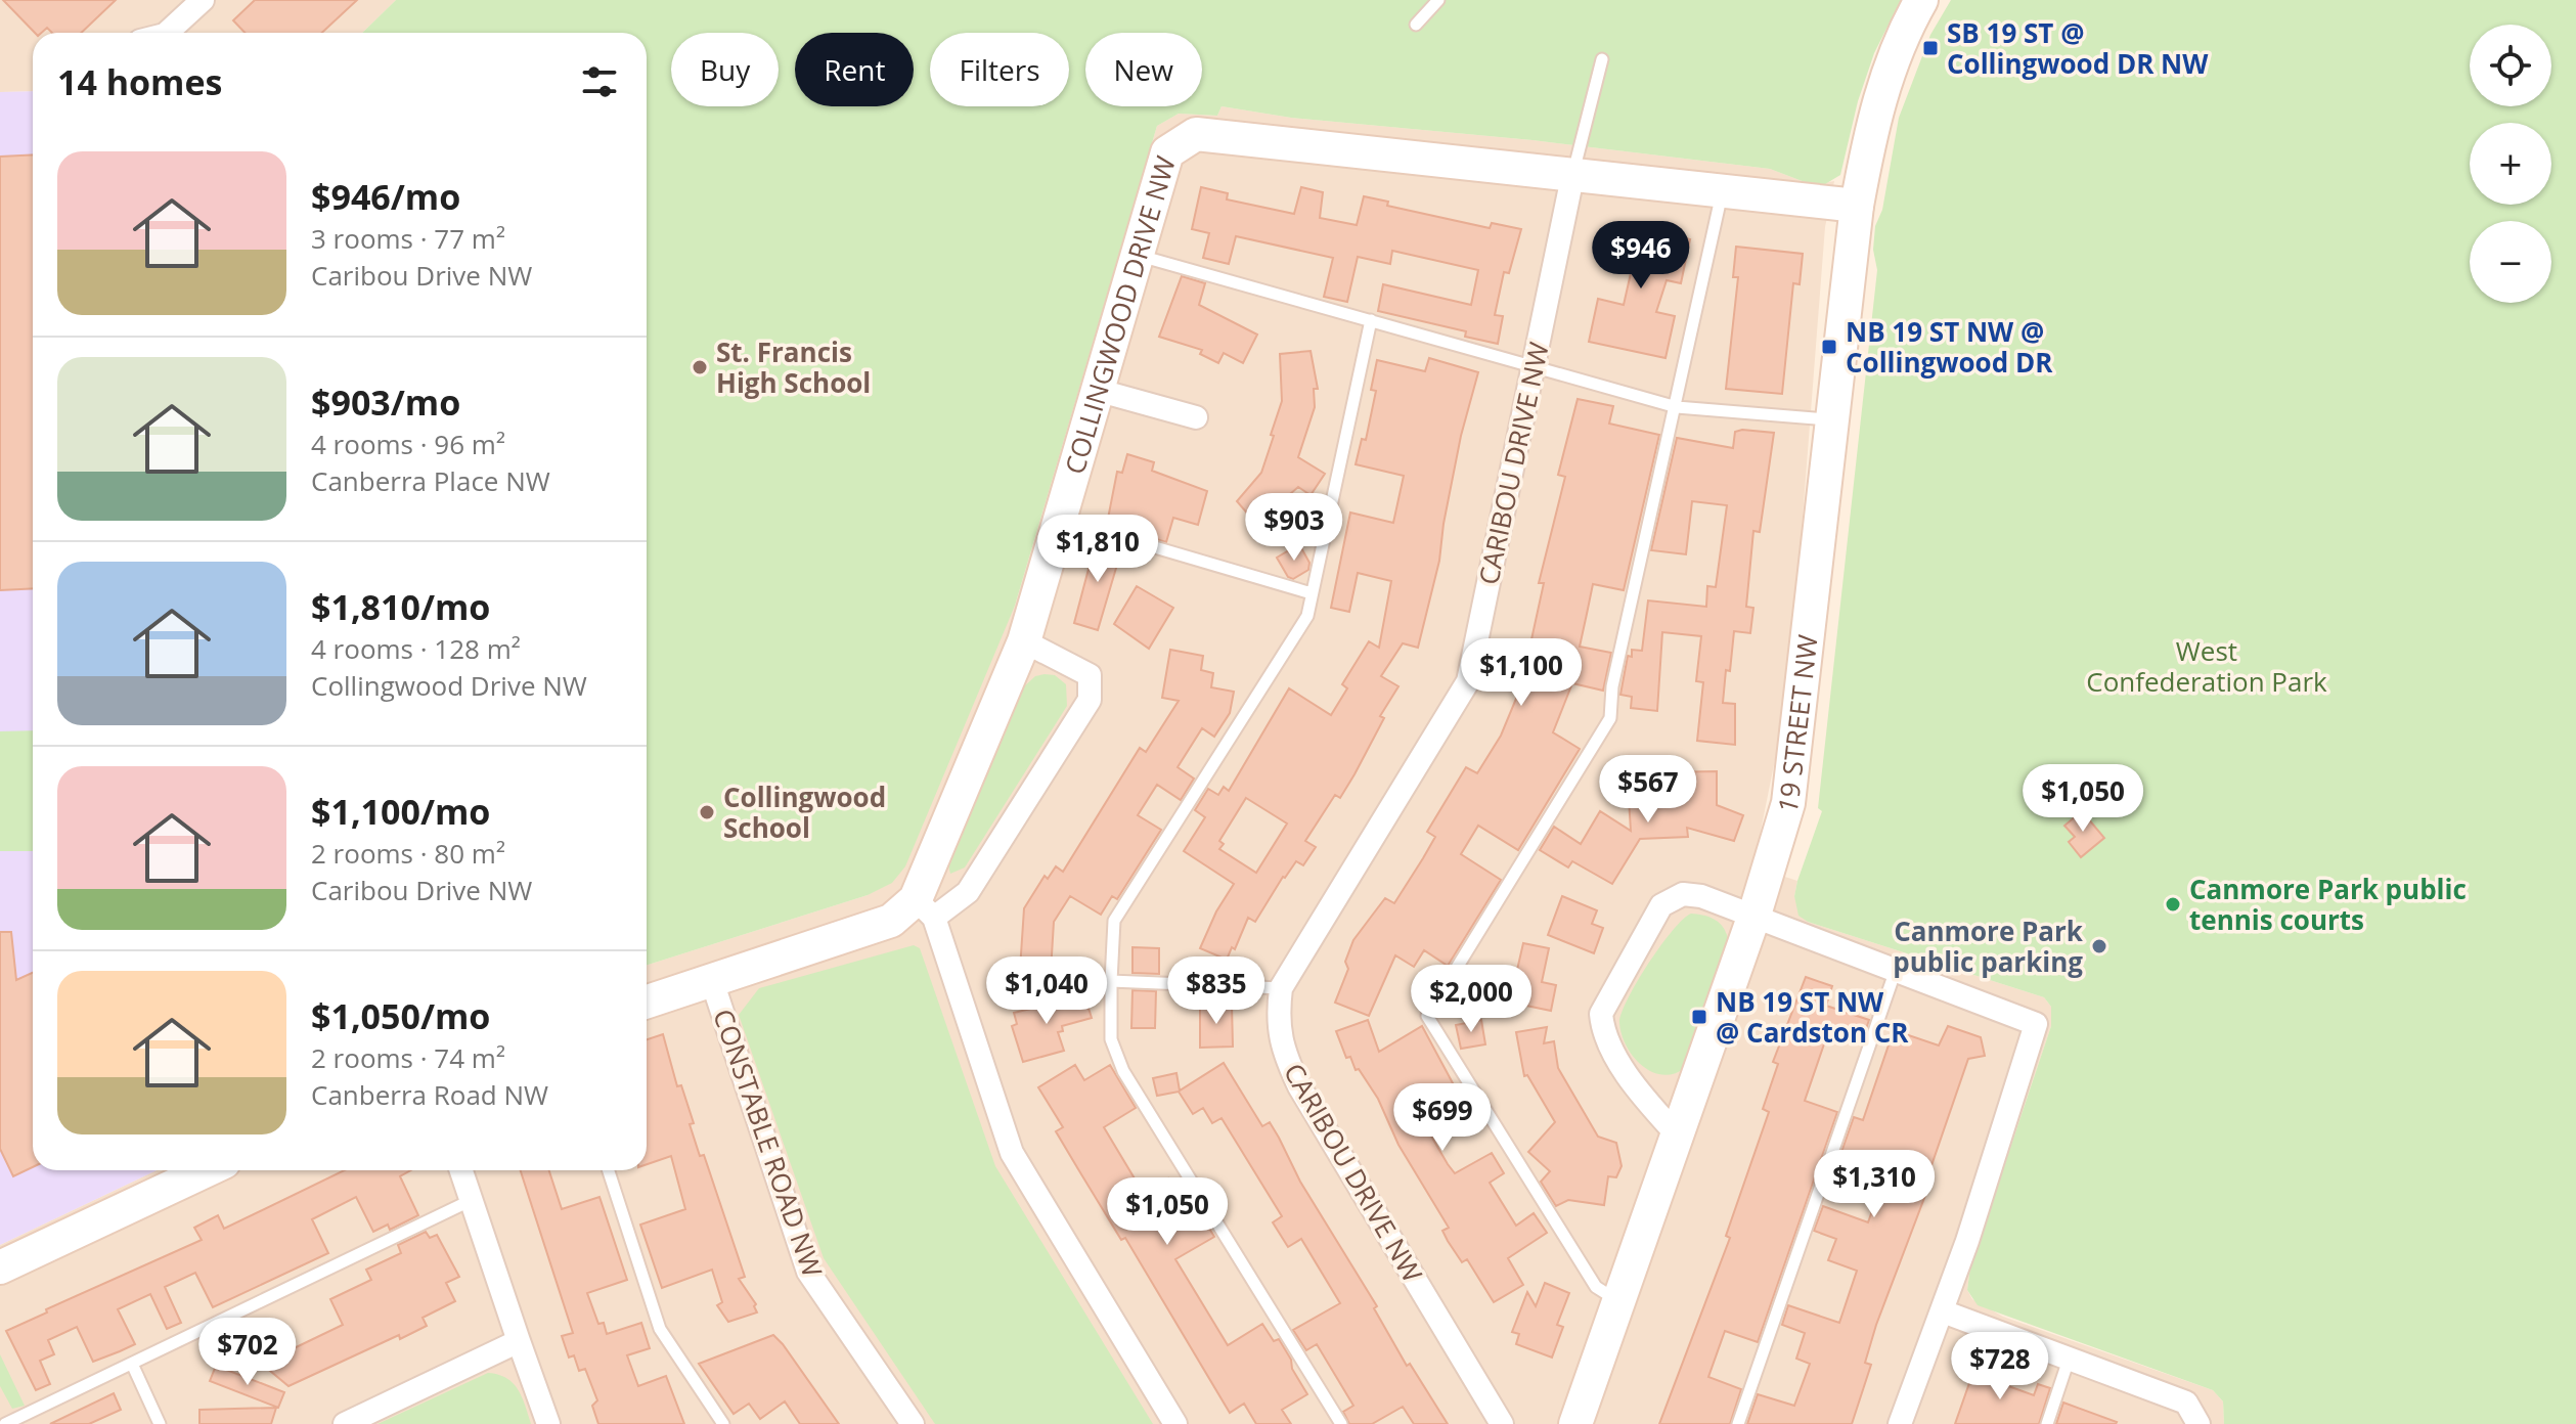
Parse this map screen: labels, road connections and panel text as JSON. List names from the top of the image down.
{
  "streets": {
    "street": [
      "COLLINGWOOD DRIVE NW",
      "CARIBOU DRIVE NW",
      "19 STREET NW",
      "CONSTABLE ROAD NW"
    ]
  },
  "crossings": [
    ["COLLINGWOOD DRIVE NW", "CARIBOU DRIVE NW"],
    ["COLLINGWOOD DRIVE NW", "19 STREET NW"]
  ],
  "parks": ["West Confederation Park"],
  "places": {
    "transit": ["SB 19 ST @ Collingwood DR NW", "NB 19 ST NW @ Collingwood DR", "NB 19 ST NW @ Cardston CR"],
    "other": [
      "St. Francis High School",
      "Collingwood School",
      "Canmore Park public tennis courts",
      "Canmore Park public parking"
    ]
  },
  "page": {
    "map_buttons": ["+", "−"],
    "chip": [
      "Buy",
      "Rent",
      "Filters",
      "New"
    ],
    "heading": "14 homes",
    "list": [
      {
        "name": "$946/mo",
        "note": "3 rooms · 77 m² · Caribou Drive NW"
      },
      {
        "name": "$903/mo",
        "note": "4 rooms · 96 m² · Canberra Place NW"
      },
      {
        "name": "$1,810/mo",
        "note": "4 rooms · 128 m² · Collingwood Drive NW"
      },
      {
        "name": "$1,100/mo",
        "note": "2 rooms · 80 m² · Caribou Drive NW"
      },
      {
        "name": "$1,050/mo",
        "note": "2 rooms · 74 m² · Canberra Road NW"
      }
    ],
    "price": [
      "$946",
      "$903",
      "$1,810",
      "$1,100",
      "$567",
      "$1,050",
      "$1,040",
      "$835",
      "$2,000",
      "$699",
      "$1,310",
      "$1,050",
      "$702",
      "$728"
    ]
  }
}
